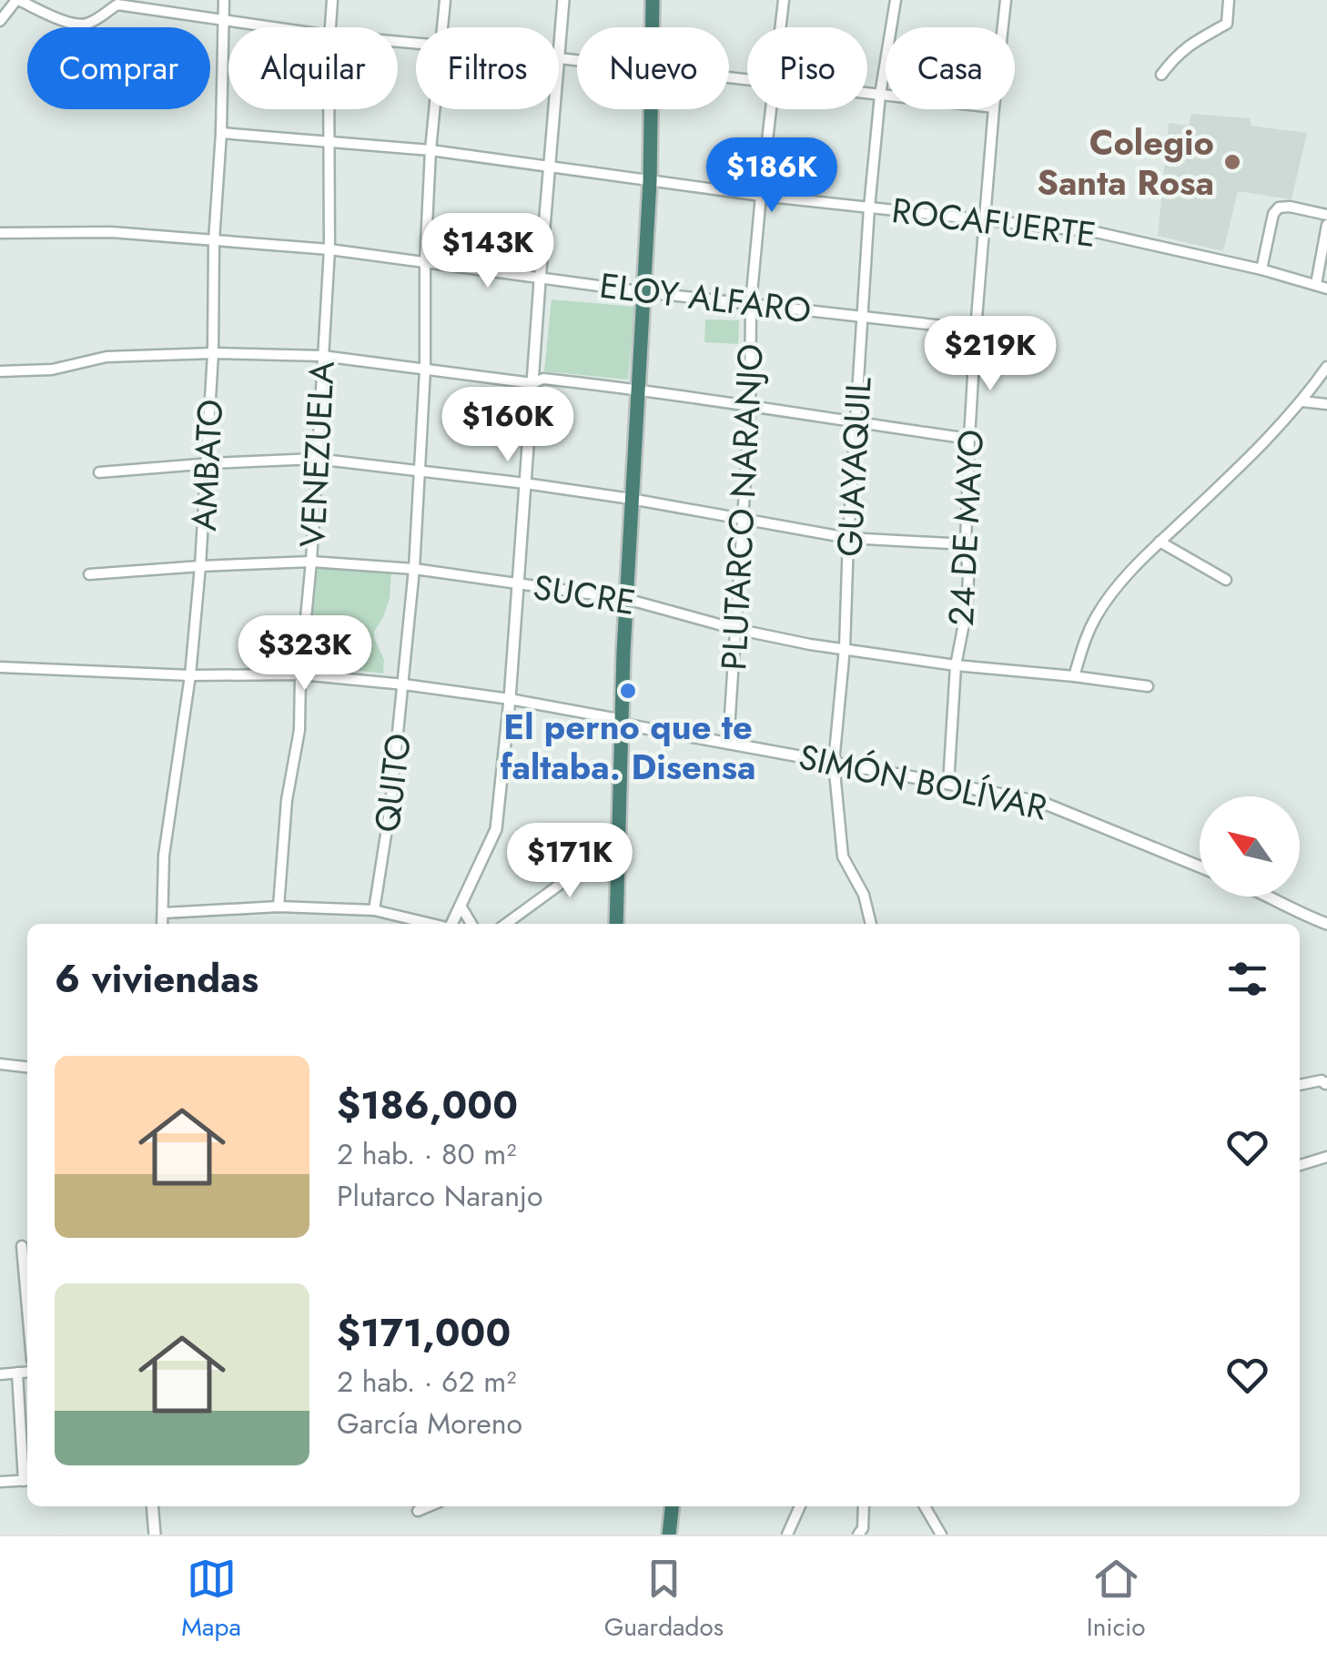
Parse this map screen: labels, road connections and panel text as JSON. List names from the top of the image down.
{
  "streets": {
    "street": [
      "ROCAFUERTE",
      "ELOY ALFARO",
      "VENEZUELA",
      "AMBATO",
      "GUAYAQUIL",
      "PLUTARCO NARANJO",
      "24 DE MAYO",
      "SUCRE",
      "SIMÓN BOLÍVAR",
      "QUITO"
    ]
  },
  "crossings": [
    ["ROCAFUERTE", "VENEZUELA"],
    ["ROCAFUERTE", "AMBATO"],
    ["ROCAFUERTE", "GUAYAQUIL"],
    ["ROCAFUERTE", "PLUTARCO NARANJO"],
    ["ROCAFUERTE", "24 DE MAYO"],
    ["ROCAFUERTE", "QUITO"],
    ["ELOY ALFARO", "VENEZUELA"],
    ["ELOY ALFARO", "AMBATO"],
    ["ELOY ALFARO", "GUAYAQUIL"],
    ["ELOY ALFARO", "PLUTARCO NARANJO"],
    ["ELOY ALFARO", "24 DE MAYO"],
    ["ELOY ALFARO", "QUITO"],
    ["VENEZUELA", "SUCRE"],
    ["AMBATO", "SUCRE"],
    ["GUAYAQUIL", "SUCRE"],
    ["GUAYAQUIL", "SIMÓN BOLÍVAR"],
    ["PLUTARCO NARANJO", "SUCRE"],
    ["PLUTARCO NARANJO", "SIMÓN BOLÍVAR"],
    ["24 DE MAYO", "SUCRE"],
    ["24 DE MAYO", "SIMÓN BOLÍVAR"],
    ["SUCRE", "QUITO"]
  ],
  "places": ["Colegio Santa Rosa", "El perno que te faltaba. Disensa"],
  "north": "top left",
  "page": {
    "chip": [
      "Comprar",
      "Alquilar",
      "Filtros",
      "Nuevo",
      "Piso",
      "Casa"
    ],
    "price": [
      "$186K",
      "$143K",
      "$219K",
      "$160K",
      "$323K",
      "$171K"
    ],
    "heading": "6 viviendas",
    "list": [
      {
        "name": "$186,000",
        "note": "2 hab. · 80 m² · Plutarco Naranjo"
      },
      {
        "name": "$171,000",
        "note": "2 hab. · 62 m² · García Moreno"
      }
    ],
    "tabs": ["Mapa", "Guardados", "Inicio"]
  }
}
